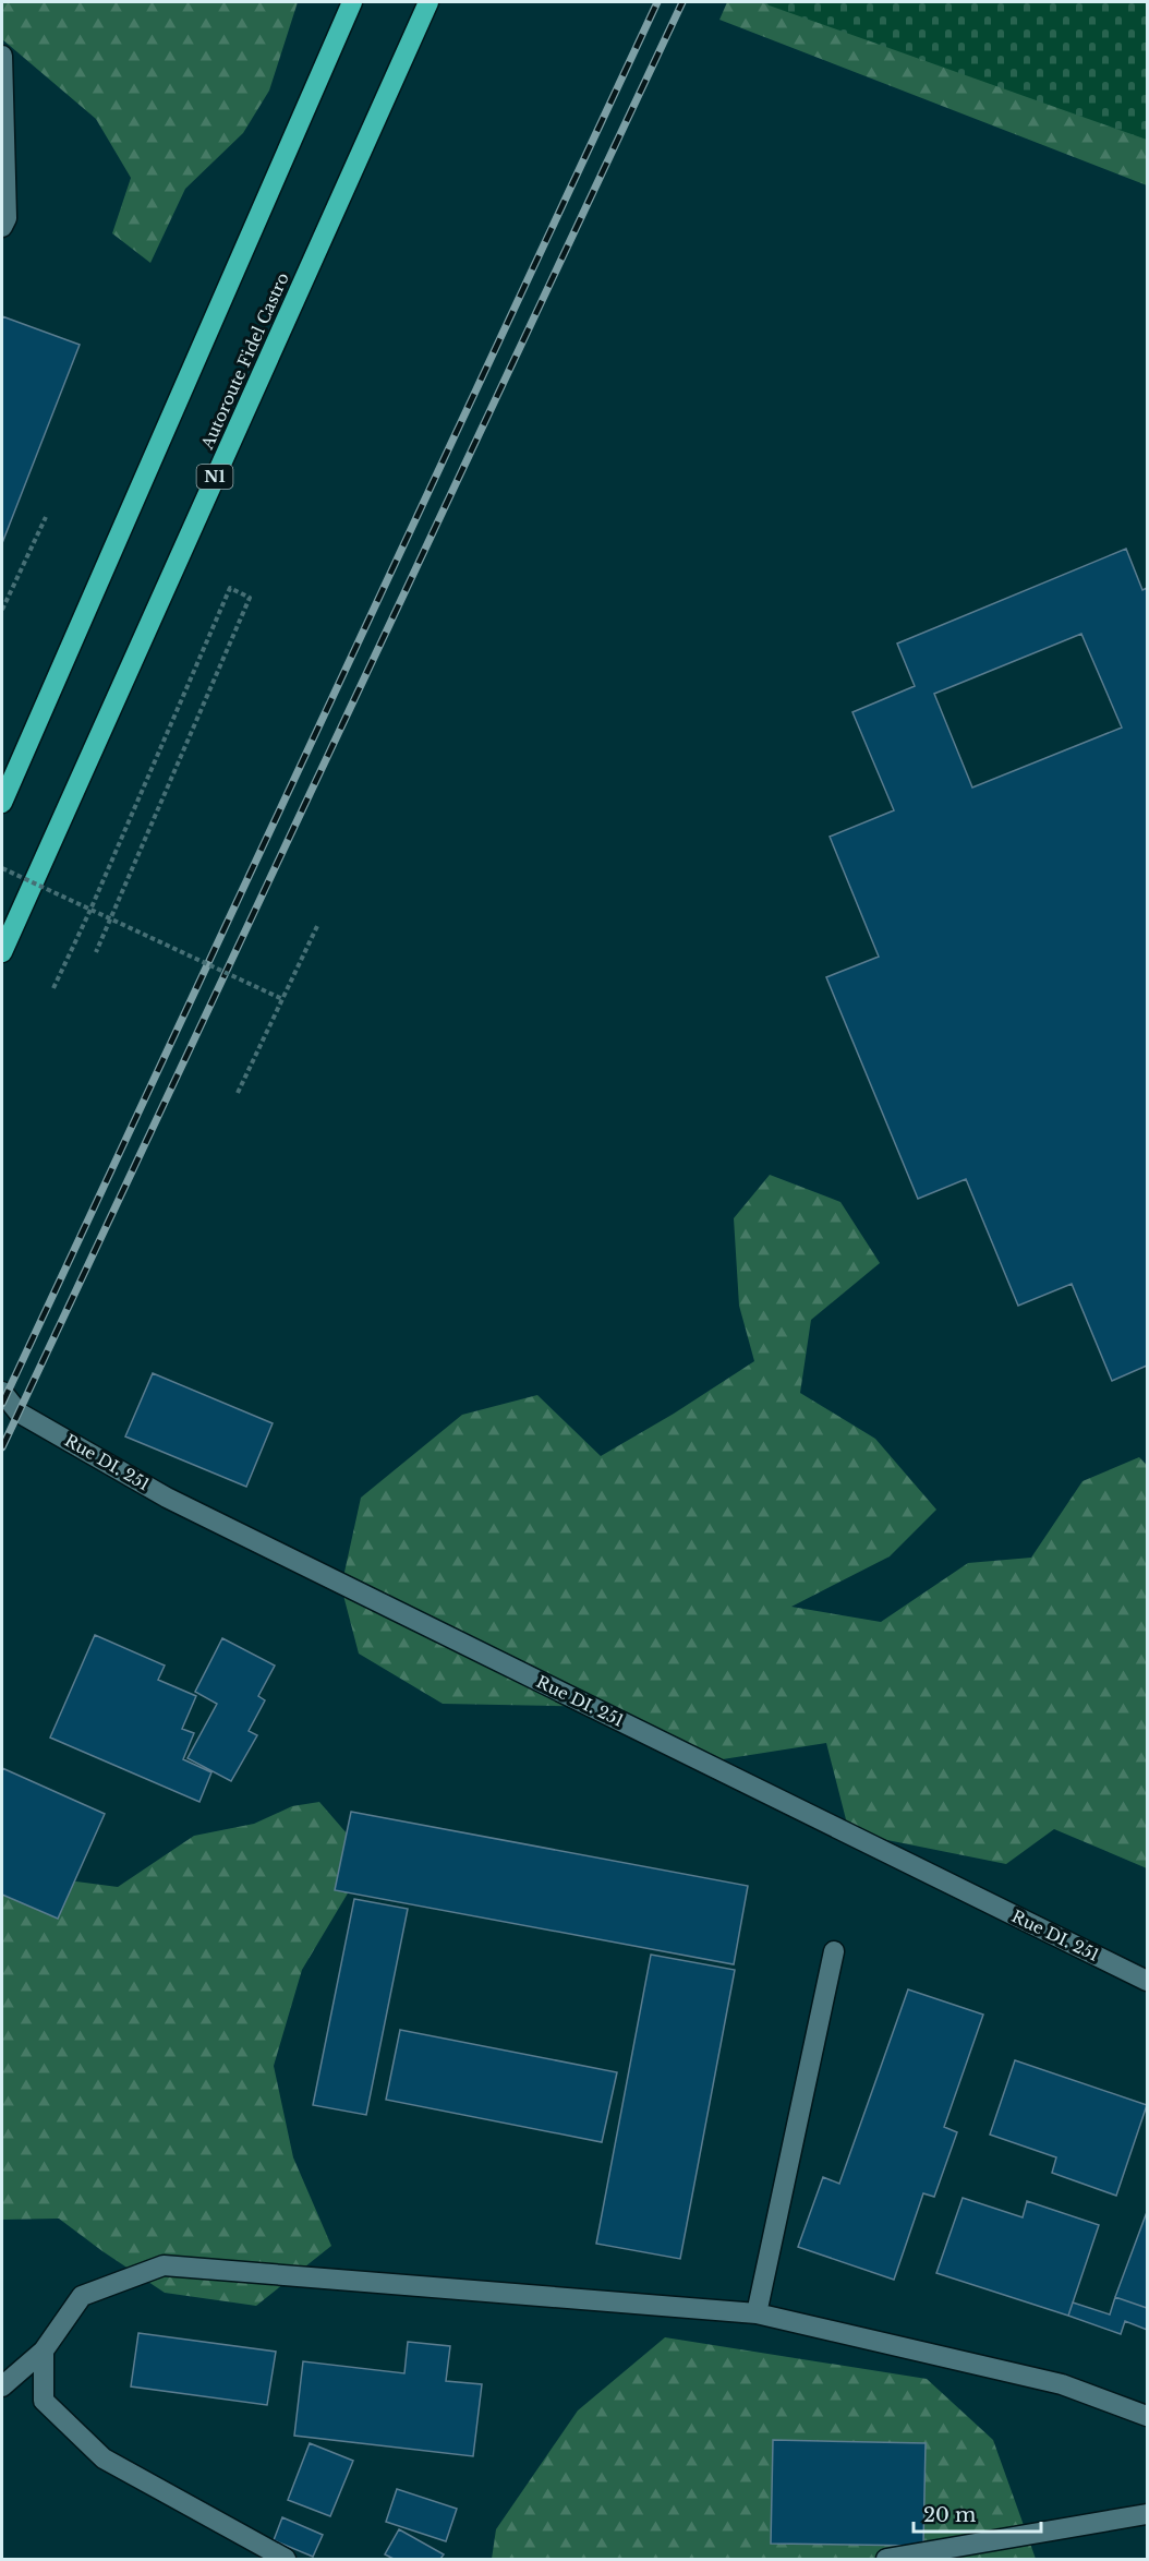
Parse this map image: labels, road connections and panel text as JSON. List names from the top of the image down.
{
  "streets": {
    "highway": ["Autoroute Fidel Castro", "N1"],
    "main road": ["Rue DI. 251"]
  },
  "scale_bar": "20 m"
}
